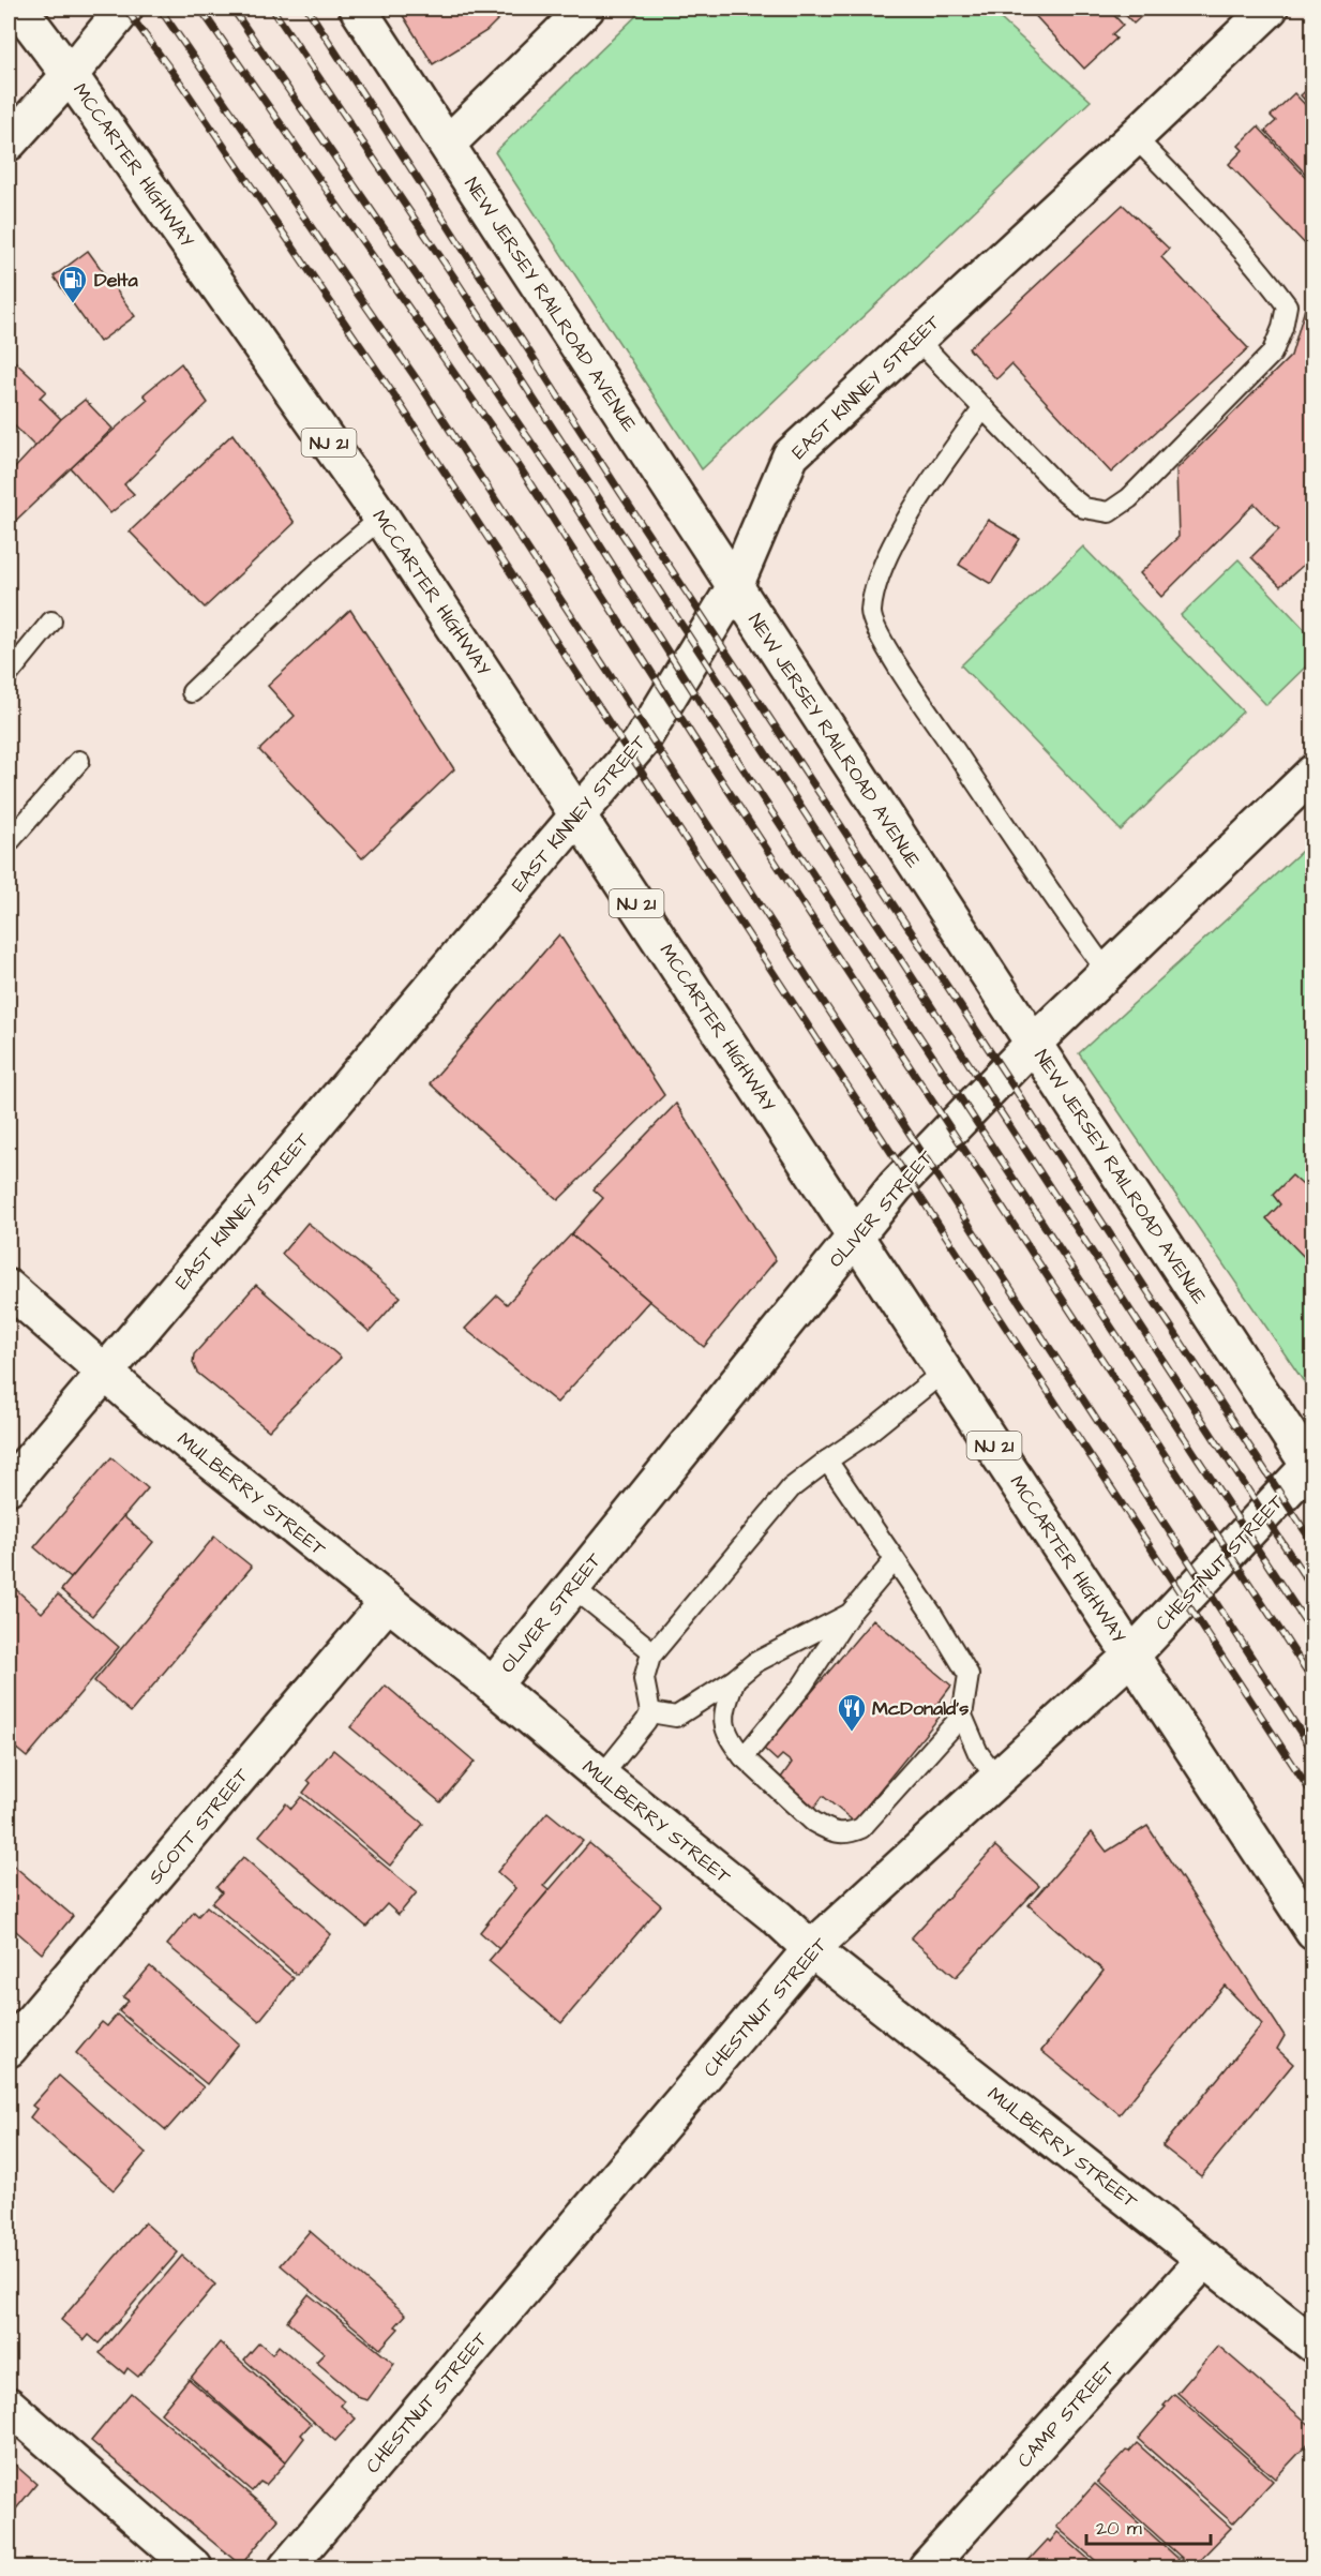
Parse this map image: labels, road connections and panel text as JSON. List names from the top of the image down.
{
  "streets": {
    "street": [
      "MCCARTER HIGHWAY",
      "NEW JERSEY RAILROAD AVENUE",
      "EAST KINNEY STREET",
      "NJ 21",
      "OLIVER STREET",
      "MULBERRY STREET",
      "CHESTNUT STREET",
      "SCOTT STREET",
      "CAMP STREET"
    ]
  },
  "crossings": [
    ["MCCARTER HIGHWAY", "EAST KINNEY STREET"],
    ["MCCARTER HIGHWAY", "OLIVER STREET"],
    ["MCCARTER HIGHWAY", "CHESTNUT STREET"],
    ["NEW JERSEY RAILROAD AVENUE", "EAST KINNEY STREET"],
    ["NEW JERSEY RAILROAD AVENUE", "OLIVER STREET"],
    ["NEW JERSEY RAILROAD AVENUE", "CHESTNUT STREET"],
    ["EAST KINNEY STREET", "MULBERRY STREET"],
    ["OLIVER STREET", "MULBERRY STREET"],
    ["MULBERRY STREET", "CHESTNUT STREET"],
    ["MULBERRY STREET", "SCOTT STREET"],
    ["MULBERRY STREET", "CAMP STREET"]
  ],
  "places": {
    "fuel station": ["Delta"],
    "restaurant": ["McDonald's"]
  },
  "scale_bar": "20 m"
}
